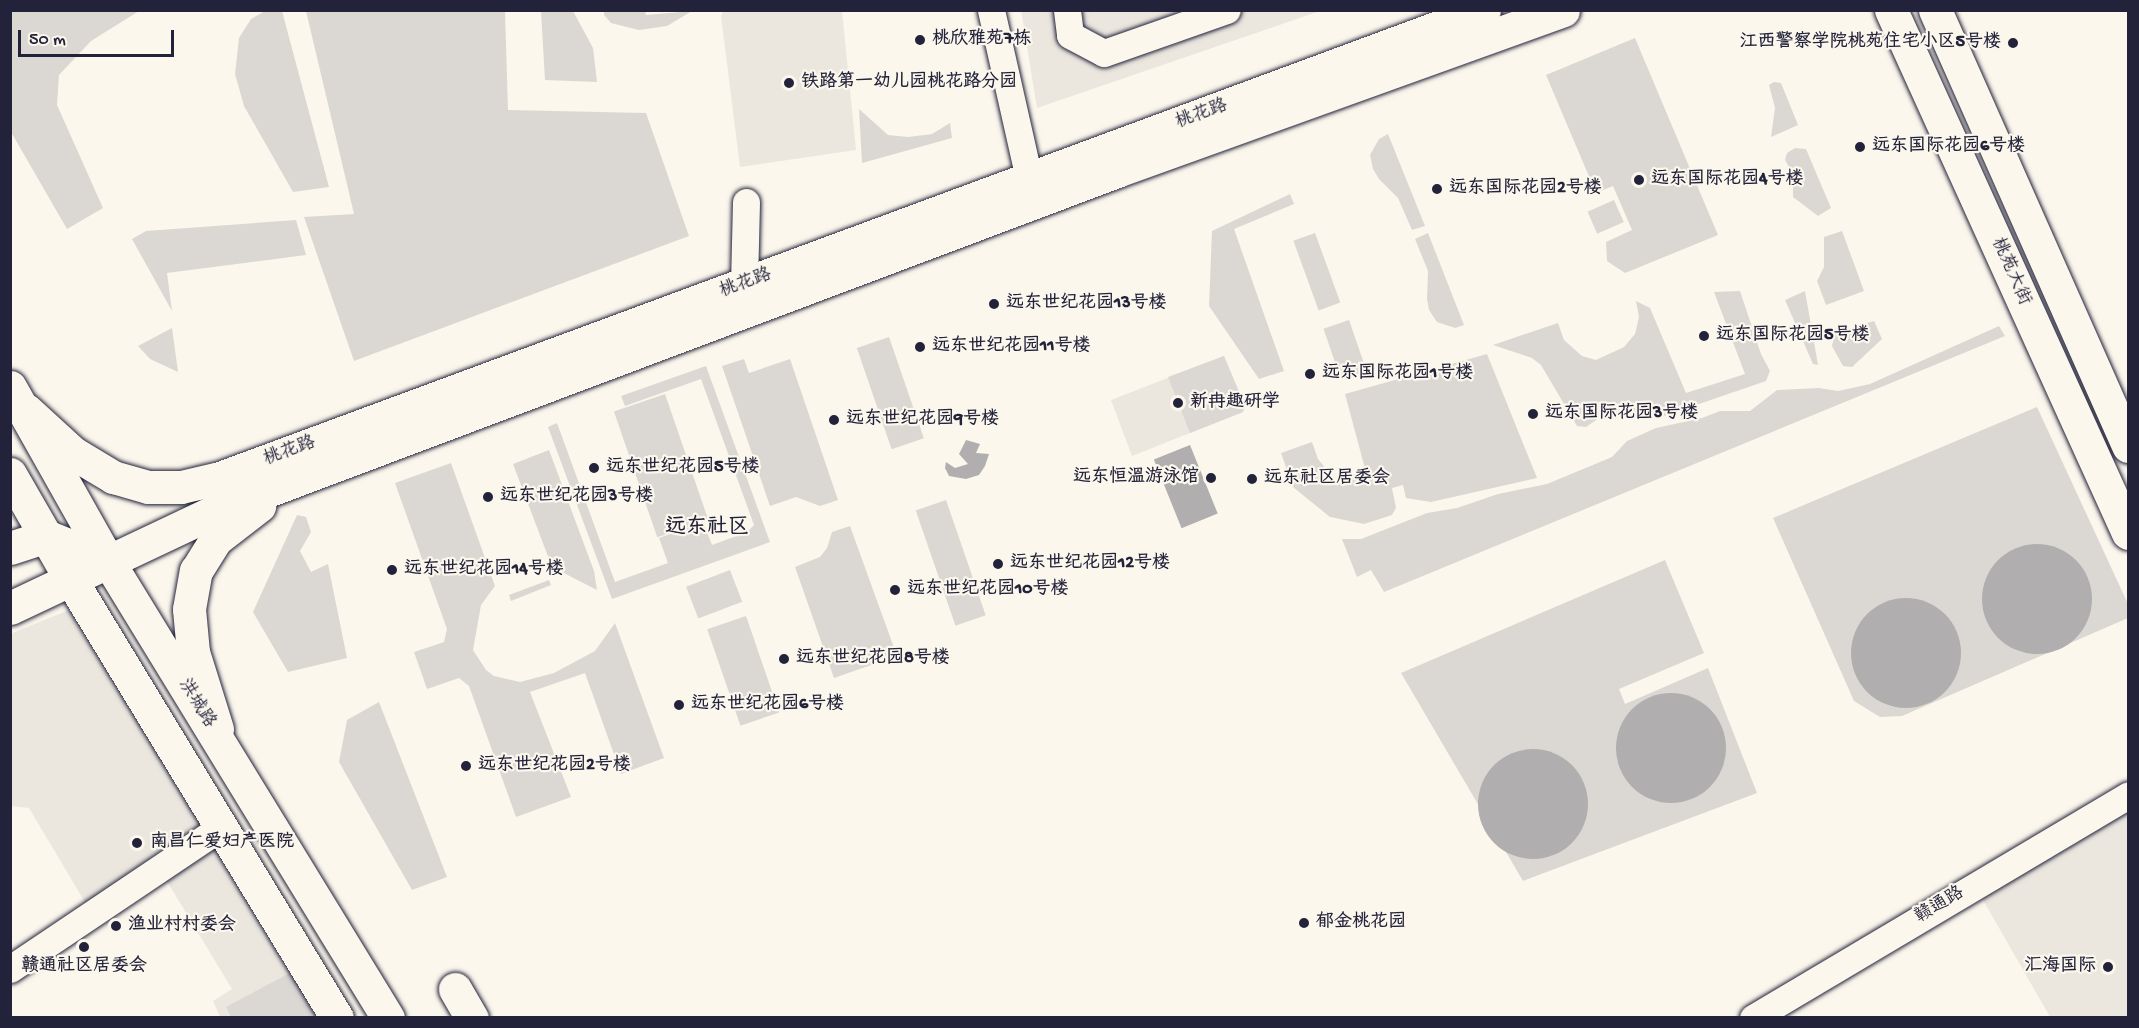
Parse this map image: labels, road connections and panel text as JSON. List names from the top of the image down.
{
  "streets": {
    "main road": ["桃花路", "桃苑大街", "洪城路"],
    "street": ["赣通路"]
  },
  "crossings": [
    ["桃花路", "洪城路"]
  ],
  "districts": ["远东社区"],
  "places": [
    "桃欣雅苑7栋",
    "江西警察学院桃苑住宅小区5号楼",
    "铁路第一幼儿园桃花路分园",
    "远东国际花园6号楼",
    "远东国际花园4号楼",
    "远东国际花园2号楼",
    "远东世纪花园13号楼",
    "远东国际花园5号楼",
    "远东世纪花园11号楼",
    "远东国际花园1号楼",
    "新冉趣研学",
    "远东国际花园3号楼",
    "远东世纪花园9号楼",
    "远东世纪花园5号楼",
    "远东恒温游泳馆",
    "远东社区居委会",
    "远东世纪花园3号楼",
    "远东世纪花园12号楼",
    "远东世纪花园14号楼",
    "远东世纪花园10号楼",
    "远东世纪花园8号楼",
    "远东世纪花园6号楼",
    "远东世纪花园2号楼",
    "南昌仁爱妇产医院",
    "郁金桃花园",
    "渔业村村委会",
    "赣通社区居委会",
    "汇海国际"
  ],
  "scale_bar": "50 m"
}
